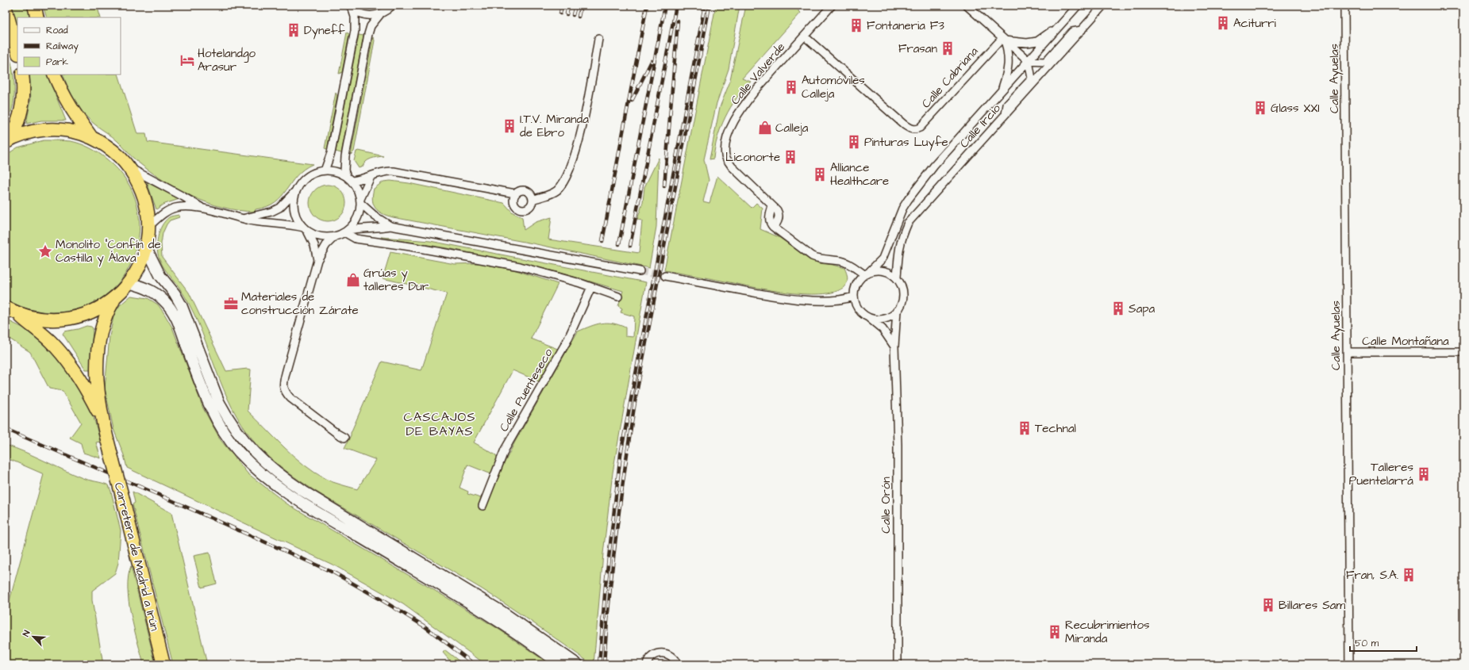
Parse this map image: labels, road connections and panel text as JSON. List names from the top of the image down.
{
  "streets": {
    "highway": ["Carretera de Madrid a Irún"],
    "street": [
      "Calle Valverde",
      "Calle Cabriana",
      "Calle Ayuelas",
      "Calle Ircio",
      "Calle Montañana",
      "Calle Puenteseco",
      "Calle Orón"
    ]
  },
  "crossings": [
    ["Calle Valverde", "Calle Cabriana"],
    ["Calle Valverde", "Calle Ircio"],
    ["Calle Valverde", "Calle Orón"],
    ["Calle Ayuelas", "Calle Montañana"],
    ["Calle Ircio", "Calle Orón"]
  ],
  "districts": ["CASCAJOS DE BAYAS"],
  "places": {
    "building": [
      "Aciturri",
      "Fontaneria F3",
      "Dyneff",
      "Frasan",
      "Automóviles Calleja",
      "Glass XXI",
      "I.T.V. Miranda de Ebro",
      "Pinturas Luyfe",
      "Liconorte",
      "Alliance Healthcare",
      "Sapa",
      "Technal",
      "Talleres Puentelarrá",
      "Fran, S.A.",
      "Billares Sam",
      "Recubrimientos Miranda"
    ],
    "hotel": ["Hotelandgo Arasur"],
    "shop": ["Calleja", "Grúas y talleres Dur"],
    "place": ["Monolito \"Confín de Castilla y Álava\""],
    "office": ["Materiales de construcción Zárate"]
  },
  "legend": ["Road", "Railway", "Park"],
  "scale_bar": "50 m",
  "north": "top left"
}
